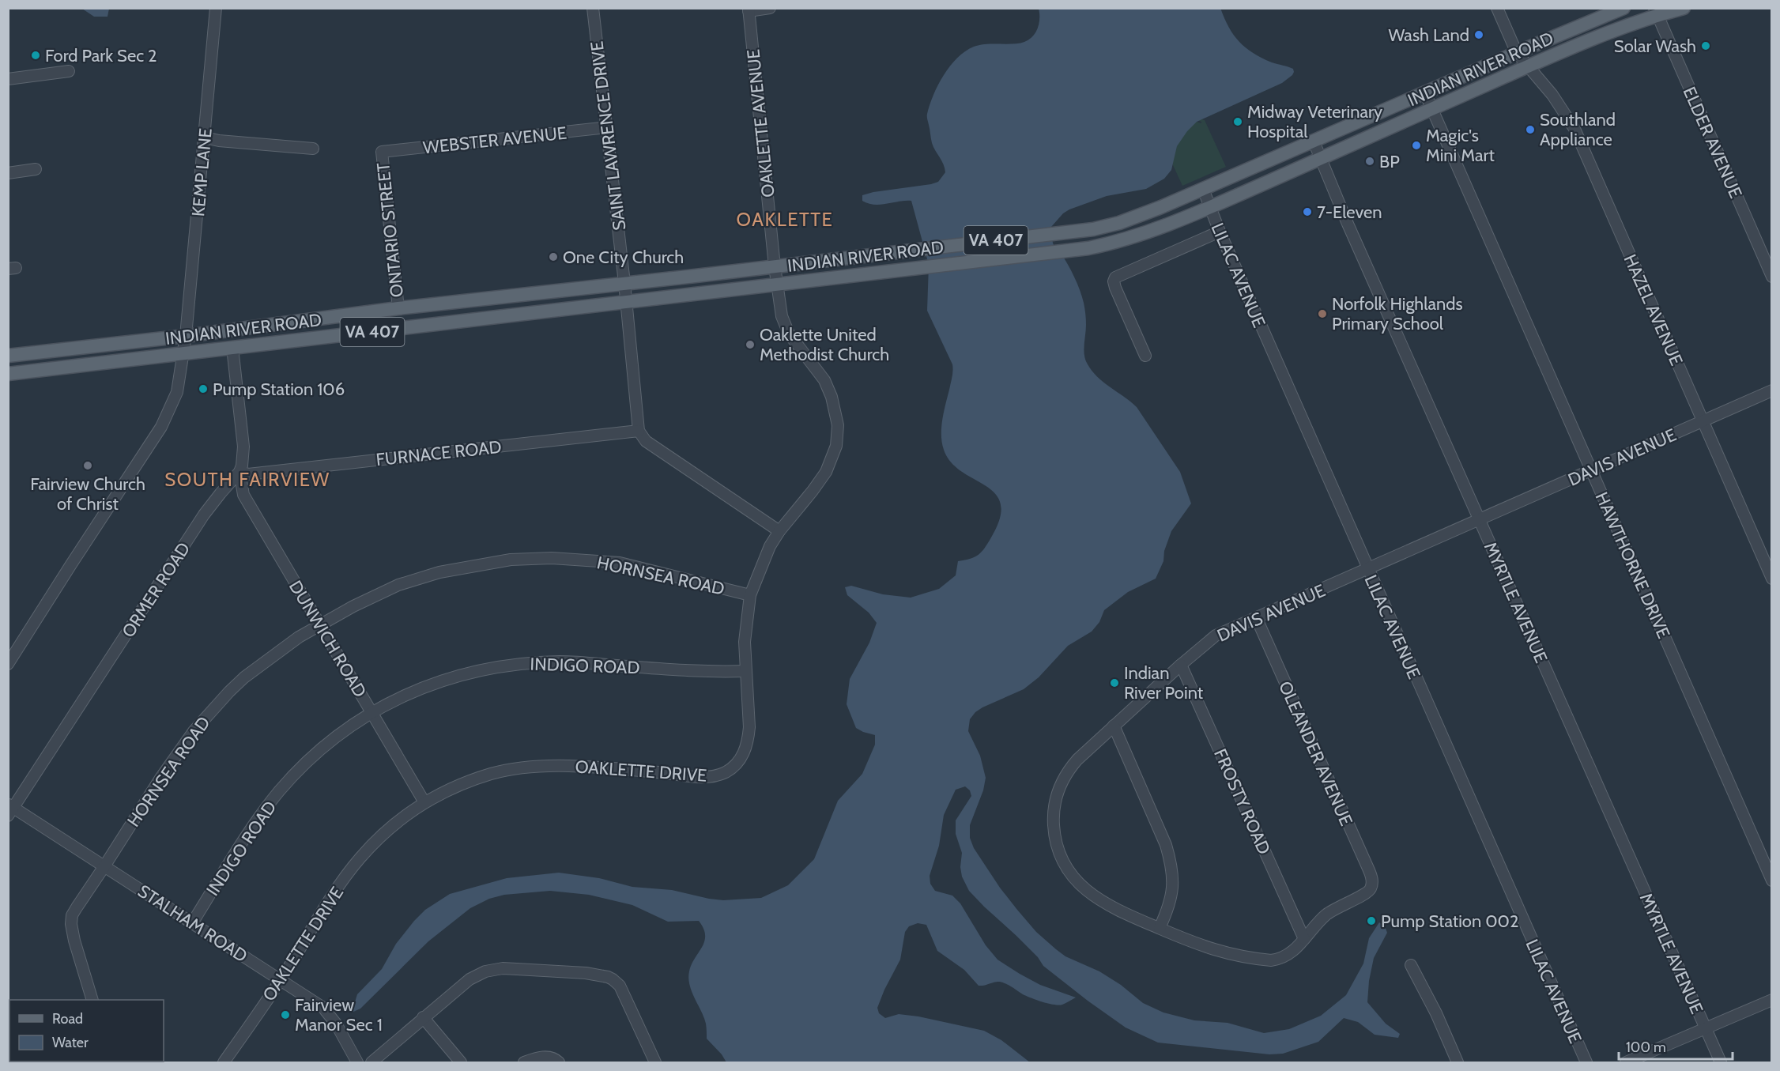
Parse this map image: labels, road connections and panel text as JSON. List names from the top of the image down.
{
  "streets": {
    "main road": ["INDIAN RIVER ROAD", "VA 407"],
    "street": [
      "OAKLETTE AVENUE",
      "SAINT LAWRENCE DRIVE",
      "WEBSTER AVENUE",
      "ELDER AVENUE",
      "KEMP LANE",
      "ONTARIO STREET",
      "LILAC AVENUE",
      "HAZEL AVENUE",
      "FURNACE ROAD",
      "DAVIS AVENUE",
      "HAWTHORNE DRIVE",
      "HORNSEA ROAD",
      "ORMER ROAD",
      "MYRTLE AVENUE",
      "DUNWICH ROAD",
      "INDIGO ROAD",
      "OLEANDER AVENUE",
      "OAKLETTE DRIVE",
      "FROSTY ROAD",
      "STALHAM ROAD"
    ]
  },
  "crossings": [
    ["INDIAN RIVER ROAD", "OAKLETTE AVENUE"],
    ["INDIAN RIVER ROAD", "SAINT LAWRENCE DRIVE"],
    ["INDIAN RIVER ROAD", "ELDER AVENUE"],
    ["INDIAN RIVER ROAD", "KEMP LANE"],
    ["INDIAN RIVER ROAD", "ONTARIO STREET"],
    ["INDIAN RIVER ROAD", "LILAC AVENUE"],
    ["INDIAN RIVER ROAD", "HAZEL AVENUE"],
    ["INDIAN RIVER ROAD", "HAWTHORNE DRIVE"],
    ["INDIAN RIVER ROAD", "ORMER ROAD"],
    ["INDIAN RIVER ROAD", "MYRTLE AVENUE"],
    ["INDIAN RIVER ROAD", "OAKLETTE DRIVE"],
    ["OAKLETTE AVENUE", "OAKLETTE DRIVE"],
    ["SAINT LAWRENCE DRIVE", "WEBSTER AVENUE"],
    ["SAINT LAWRENCE DRIVE", "FURNACE ROAD"],
    ["WEBSTER AVENUE", "ONTARIO STREET"],
    ["LILAC AVENUE", "DAVIS AVENUE"],
    ["HAZEL AVENUE", "DAVIS AVENUE"],
    ["FURNACE ROAD", "ORMER ROAD"],
    ["FURNACE ROAD", "DUNWICH ROAD"],
    ["DAVIS AVENUE", "HAWTHORNE DRIVE"],
    ["DAVIS AVENUE", "MYRTLE AVENUE"],
    ["DAVIS AVENUE", "OLEANDER AVENUE"],
    ["DAVIS AVENUE", "FROSTY ROAD"],
    ["HORNSEA ROAD", "DUNWICH ROAD"],
    ["HORNSEA ROAD", "OAKLETTE DRIVE"],
    ["HORNSEA ROAD", "STALHAM ROAD"],
    ["ORMER ROAD", "DUNWICH ROAD"],
    ["ORMER ROAD", "STALHAM ROAD"],
    ["DUNWICH ROAD", "INDIGO ROAD"],
    ["DUNWICH ROAD", "OAKLETTE DRIVE"],
    ["INDIGO ROAD", "OAKLETTE DRIVE"],
    ["INDIGO ROAD", "STALHAM ROAD"],
    ["OAKLETTE DRIVE", "STALHAM ROAD"]
  ],
  "districts": ["OAKLETTE", "SOUTH FAIRVIEW"],
  "places": [
    "Wash Land",
    "Solar Wash",
    "Ford Park Sec 2",
    "Midway Veterinary Hospital",
    "Southland Appliance",
    "Magic's Mini Mart",
    "BP",
    "7-Eleven",
    "One City Church",
    "Norfolk Highlands Primary School",
    "Oaklette United Methodist Church",
    "Pump Station 106",
    "Fairview Church of Christ",
    "Indian River Point",
    "Pump Station 002",
    "Fairview Manor Sec 1"
  ],
  "legend": ["Road", "Water"],
  "scale_bar": "100 m"
}
